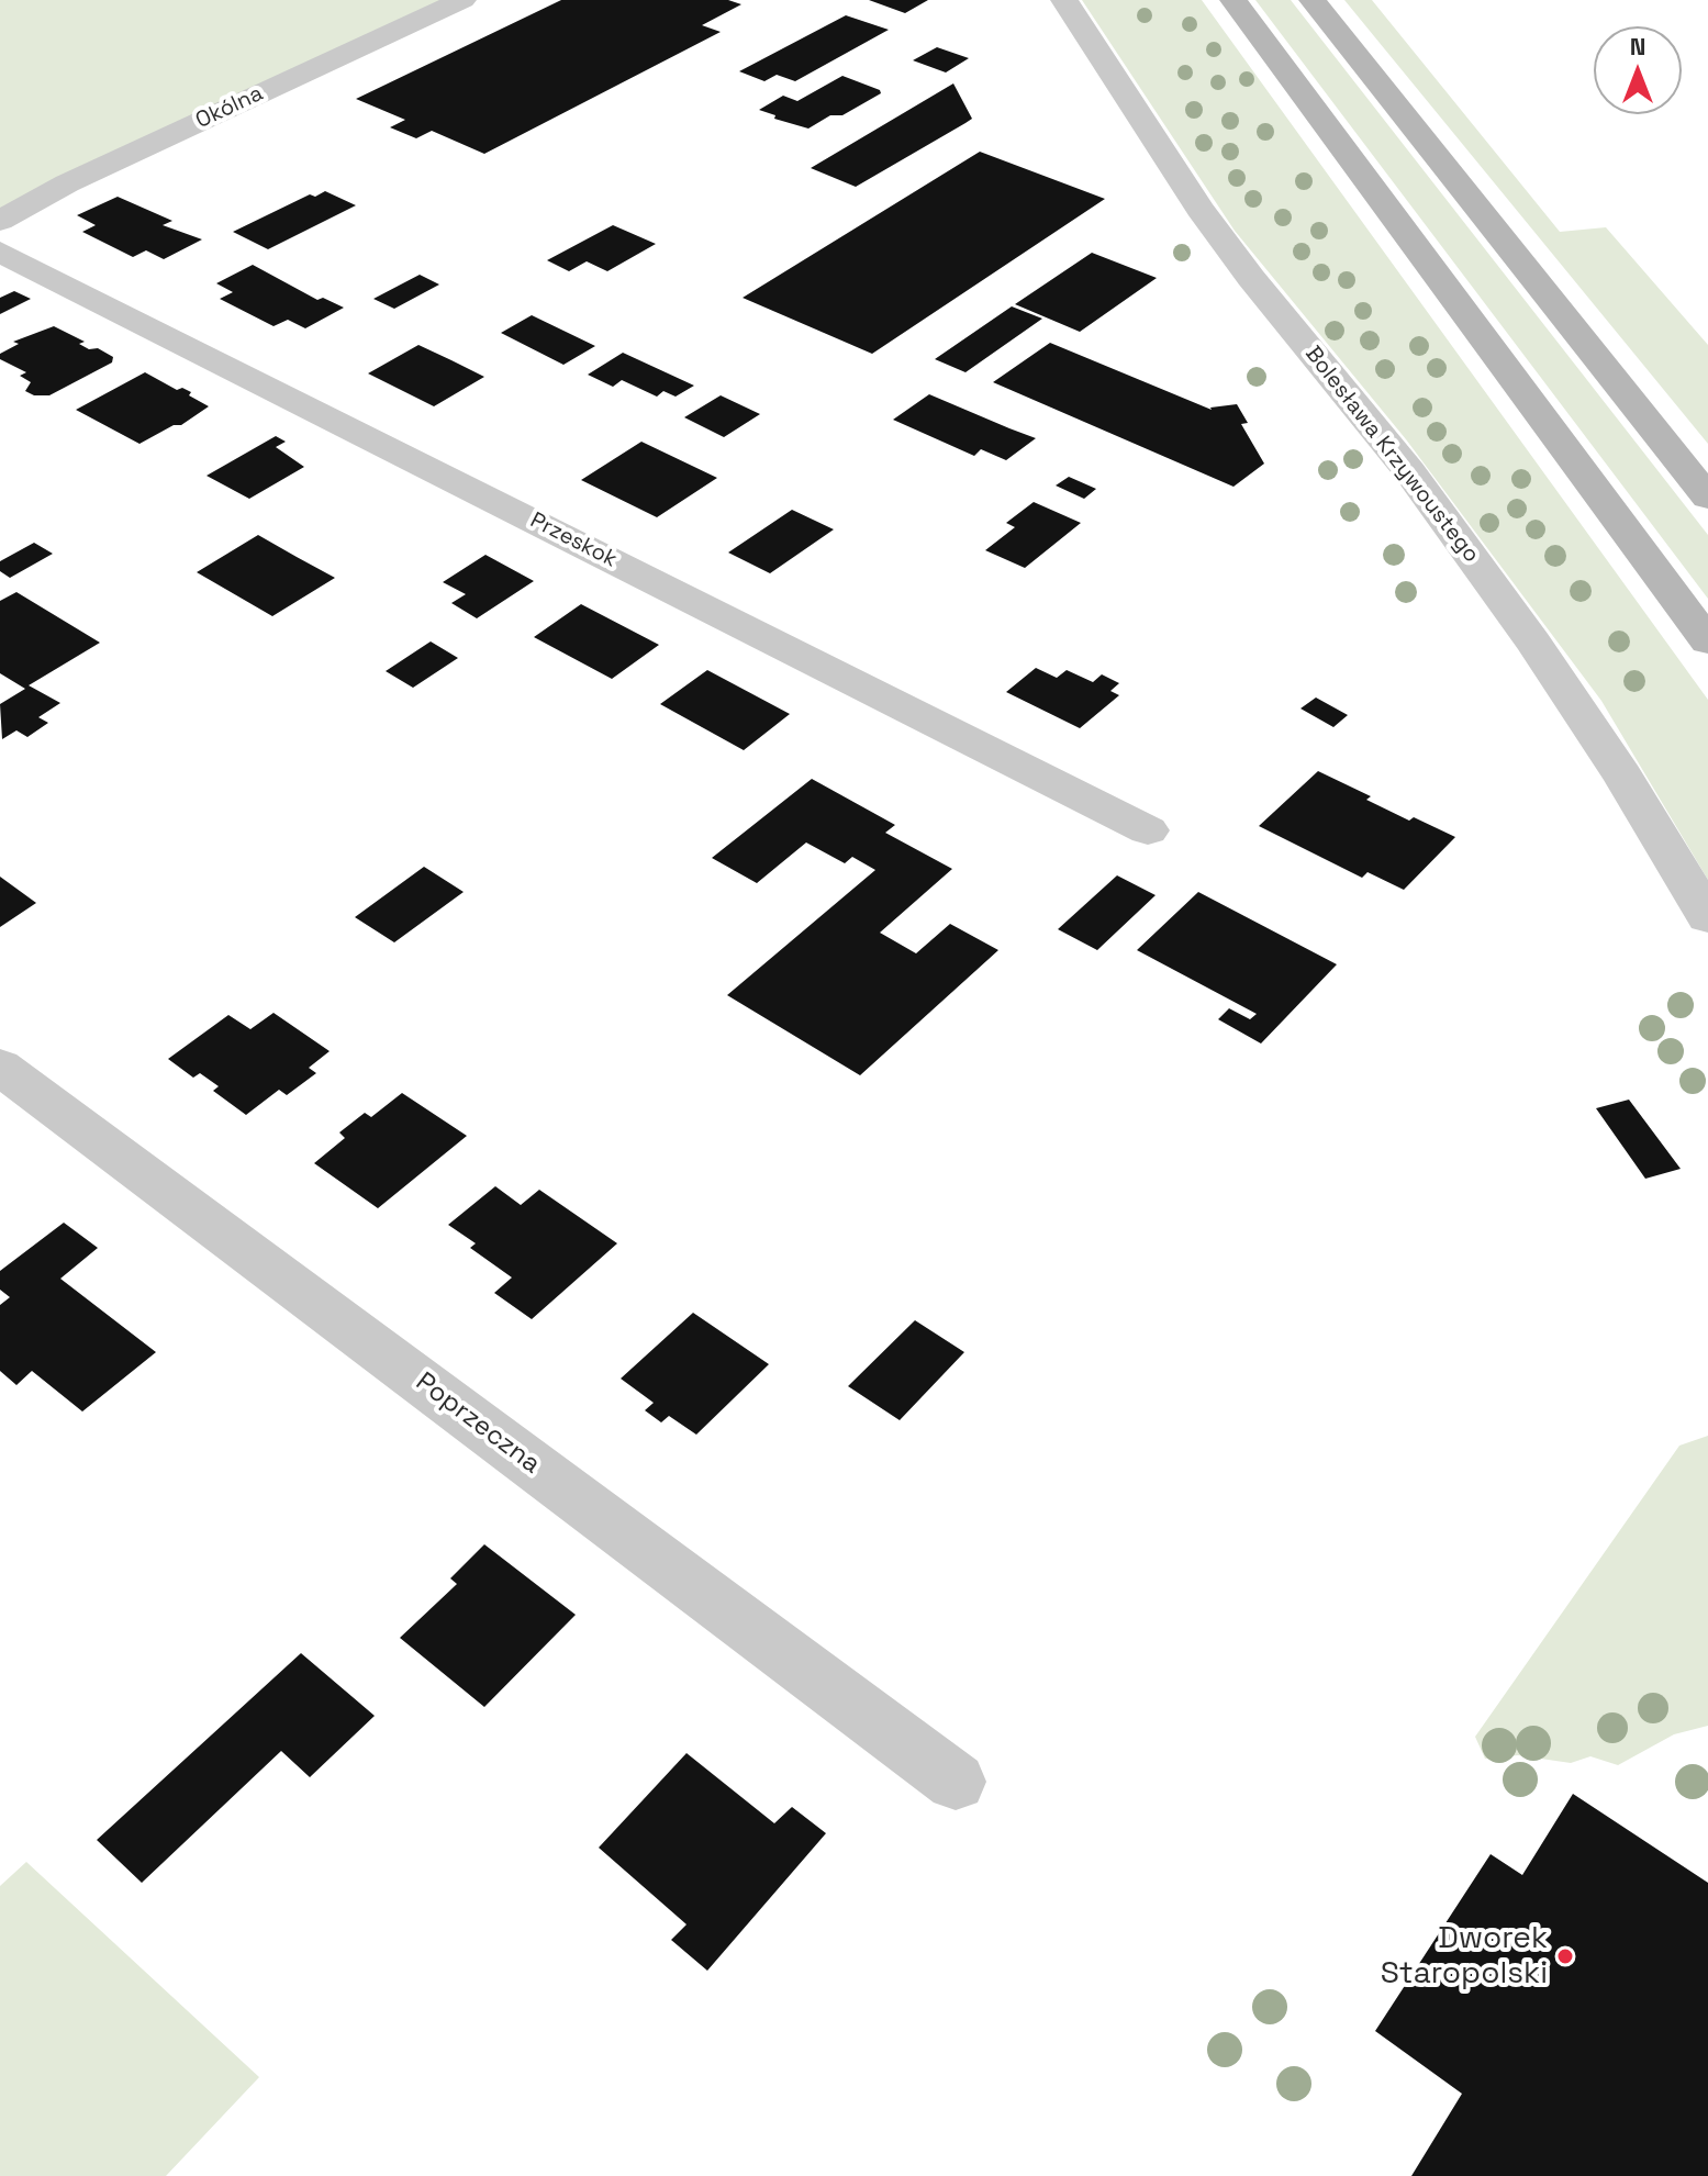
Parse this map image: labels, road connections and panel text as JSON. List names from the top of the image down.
{
  "streets": {
    "street": [
      "Okólna",
      "Bolesława Krzywoustego",
      "Przeskok",
      "Poprzeczna"
    ]
  },
  "places": ["Dworek Staropolski"],
  "north": "top"
}
